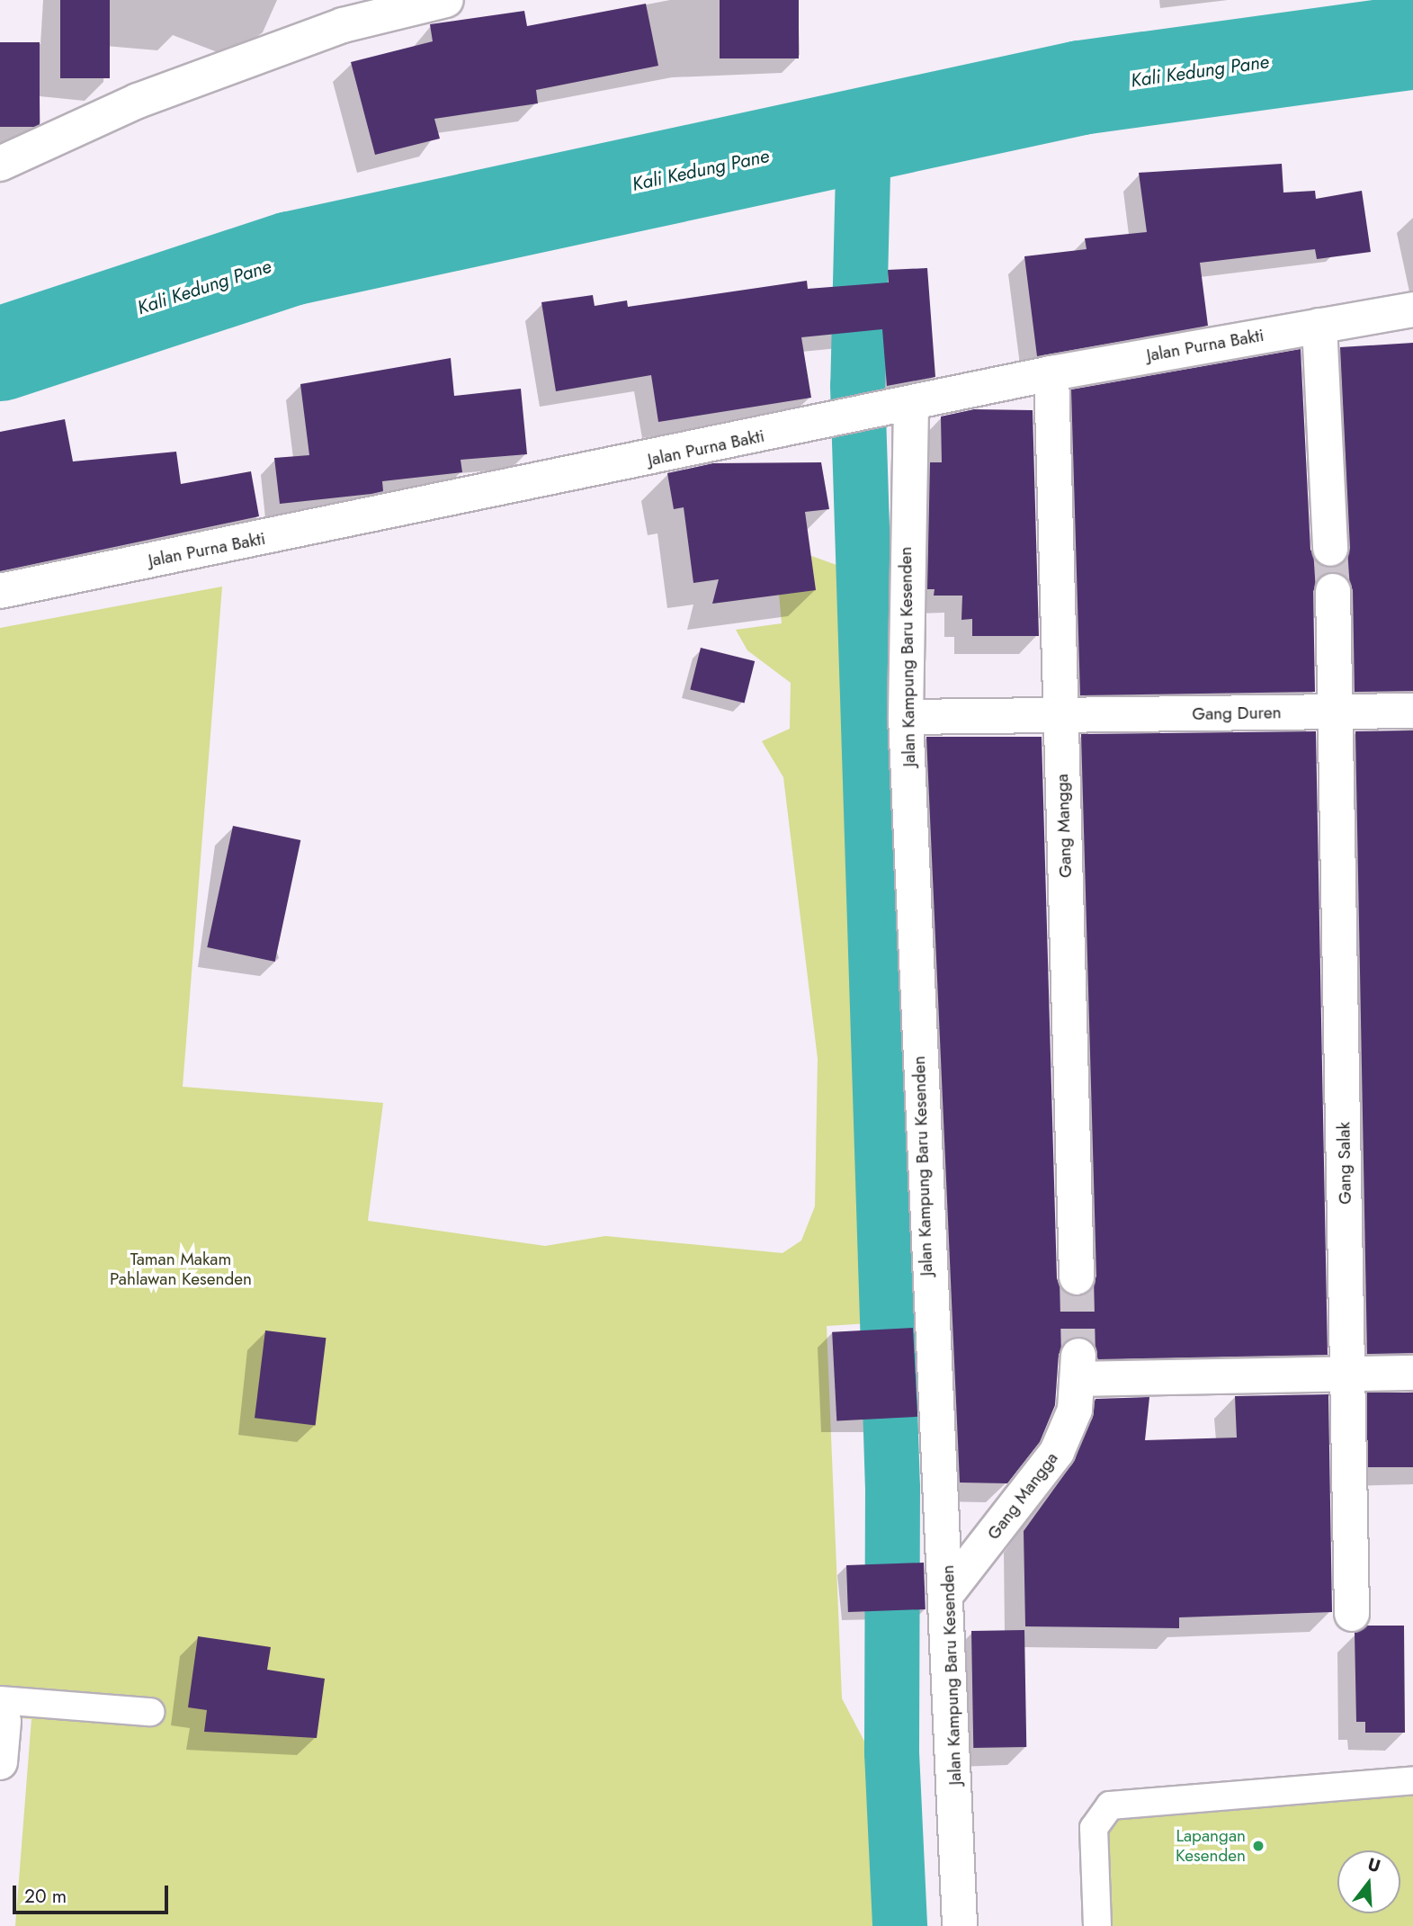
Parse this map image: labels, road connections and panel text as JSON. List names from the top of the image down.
{
  "streets": {
    "street": [
      "Jalan Purna Bakti",
      "Jalan Kampung Baru Kesenden",
      "Gang Duren",
      "Gang Mangga",
      "Gang Salak"
    ]
  },
  "crossings": [
    ["Jalan Purna Bakti", "Jalan Kampung Baru Kesenden"],
    ["Jalan Purna Bakti", "Gang Mangga"],
    ["Jalan Kampung Baru Kesenden", "Gang Duren"],
    ["Jalan Kampung Baru Kesenden", "Gang Mangga"],
    ["Gang Duren", "Gang Mangga"],
    ["Gang Duren", "Gang Salak"],
    ["Gang Mangga", "Gang Salak"]
  ],
  "water": ["Kali Kedung Pane"],
  "parks": ["Taman Makam Pahlawan Kesenden"],
  "places": ["Lapangan Kesenden"],
  "scale_bar": "20 m",
  "north": "top"
}
